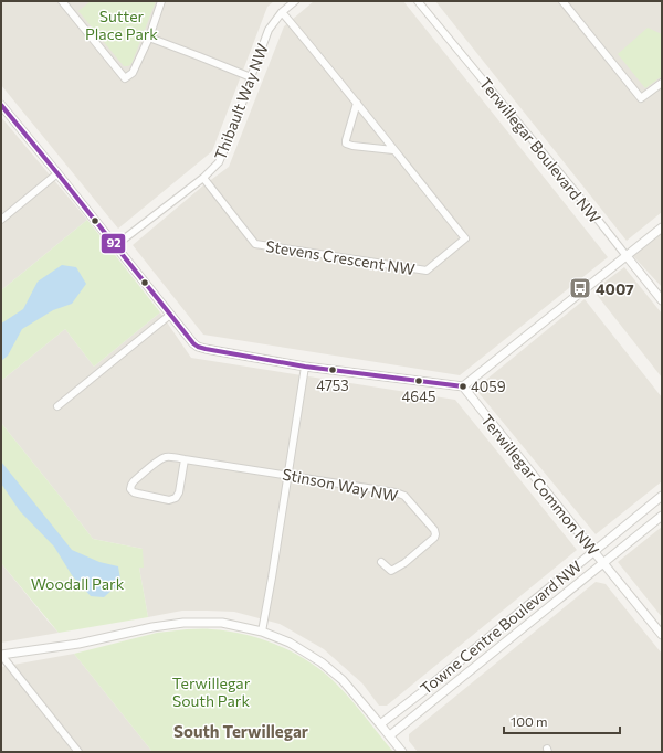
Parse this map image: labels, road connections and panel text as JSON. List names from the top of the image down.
{
  "streets": {
    "street": [
      "Thibault Way NW",
      "Terwillegar Boulevard NW",
      "Stevens Crescent NW",
      "Stinson Way NW",
      "Terwillegar Common NW",
      "Towne Centre Boulevard NW"
    ]
  },
  "crossings": [
    ["Thibault Way NW", "Stevens Crescent NW"],
    ["Terwillegar Common NW", "Towne Centre Boulevard NW"]
  ],
  "districts": ["South Terwillegar"],
  "parks": ["Sutter Place Park", "Woodall Park", "Terwillegar South Park"],
  "places": {
    "bus stop": ["4007"],
    "other": ["4753", "4645", "4059"]
  },
  "lines": ["transit line 92"],
  "scale_bar": "100 m"
}
